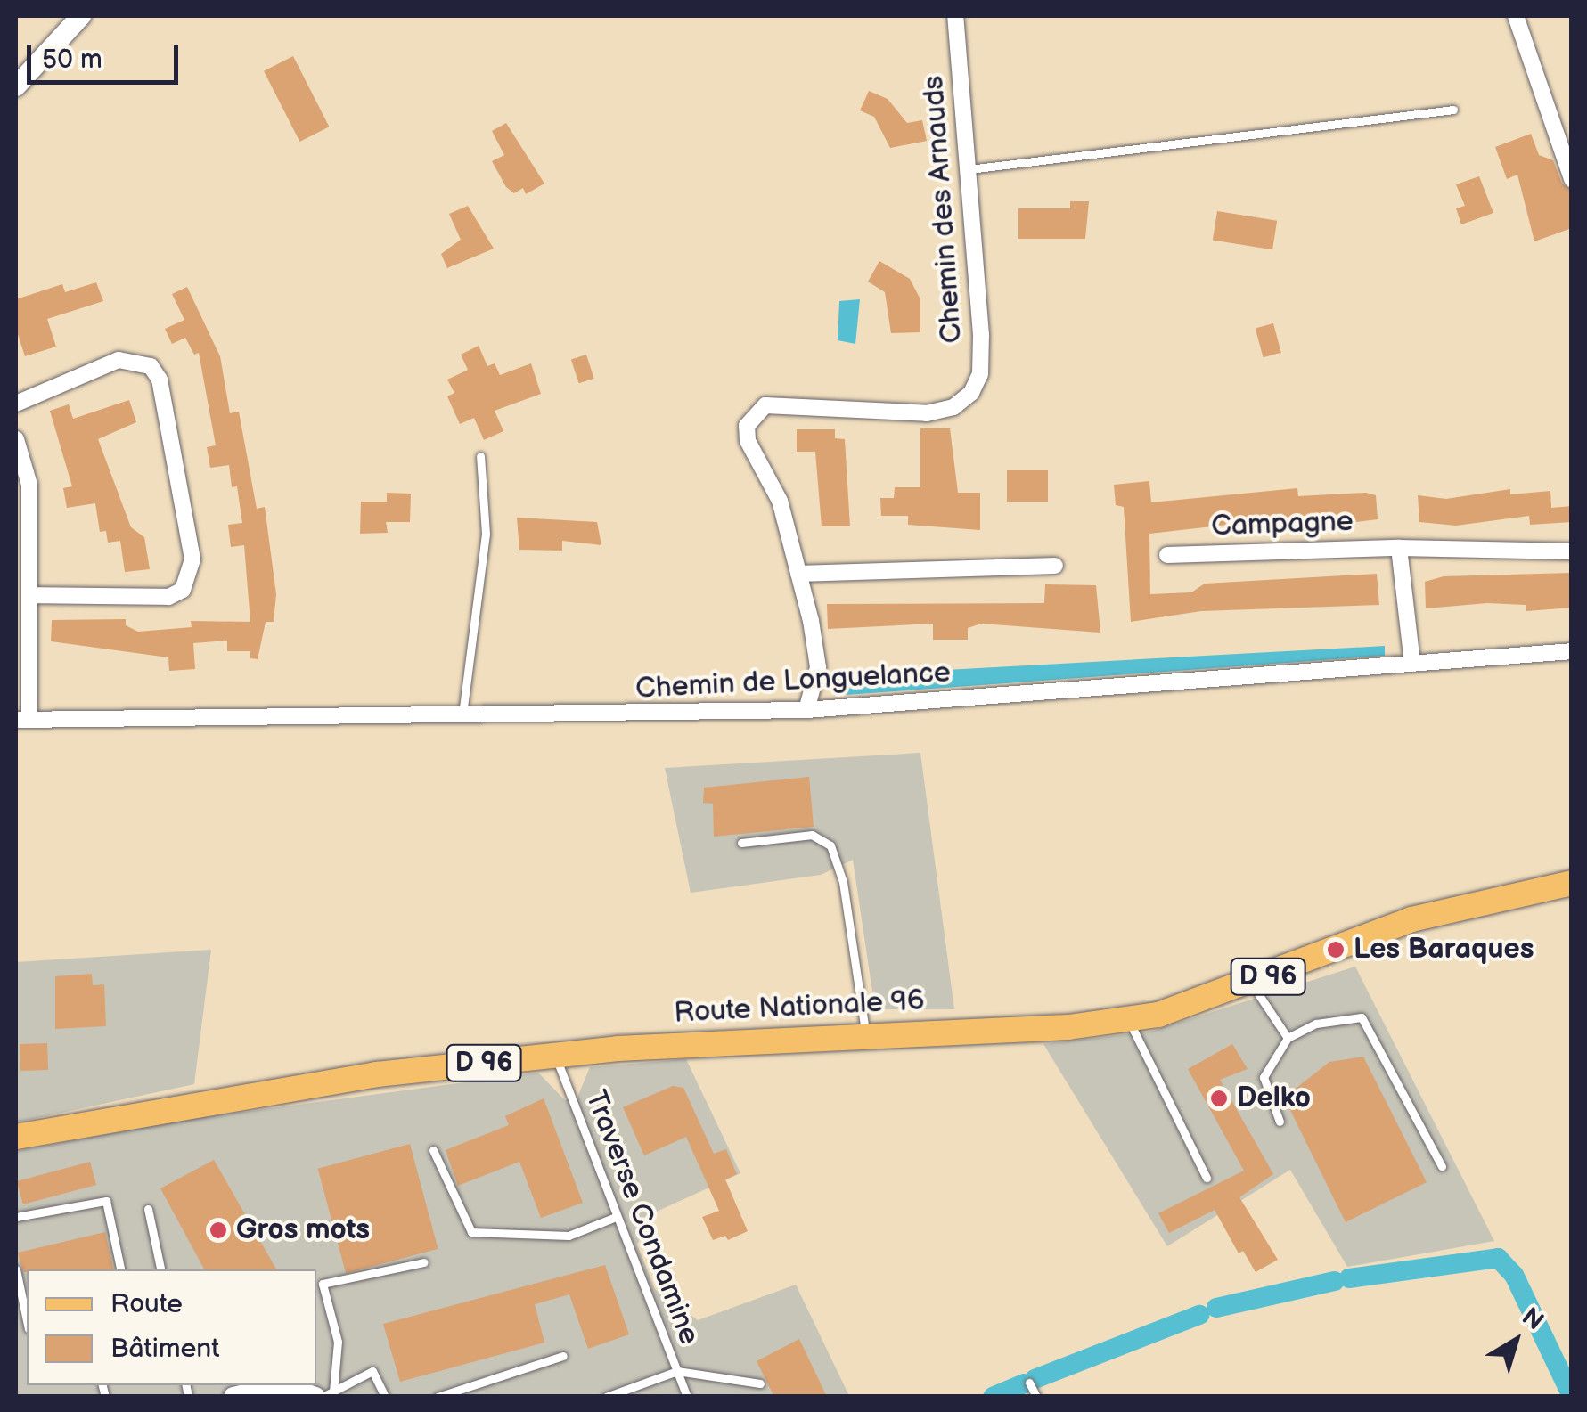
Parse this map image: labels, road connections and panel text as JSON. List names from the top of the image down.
{
  "streets": {
    "main road": ["D 96", "Route Nationale 96"],
    "street": ["Chemin des Arnauds", "Campagne", "Chemin de Longuelance"],
    "lane": ["Traverse Condamine"]
  },
  "crossings": [
    ["Chemin des Arnauds", "Chemin de Longuelance"],
    ["Route Nationale 96", "Traverse Condamine"]
  ],
  "places": ["Les Baraques", "Delko", "Gros mots"],
  "legend": ["Route", "Bâtiment"],
  "scale_bar": "50 m",
  "north": "top right"
}
